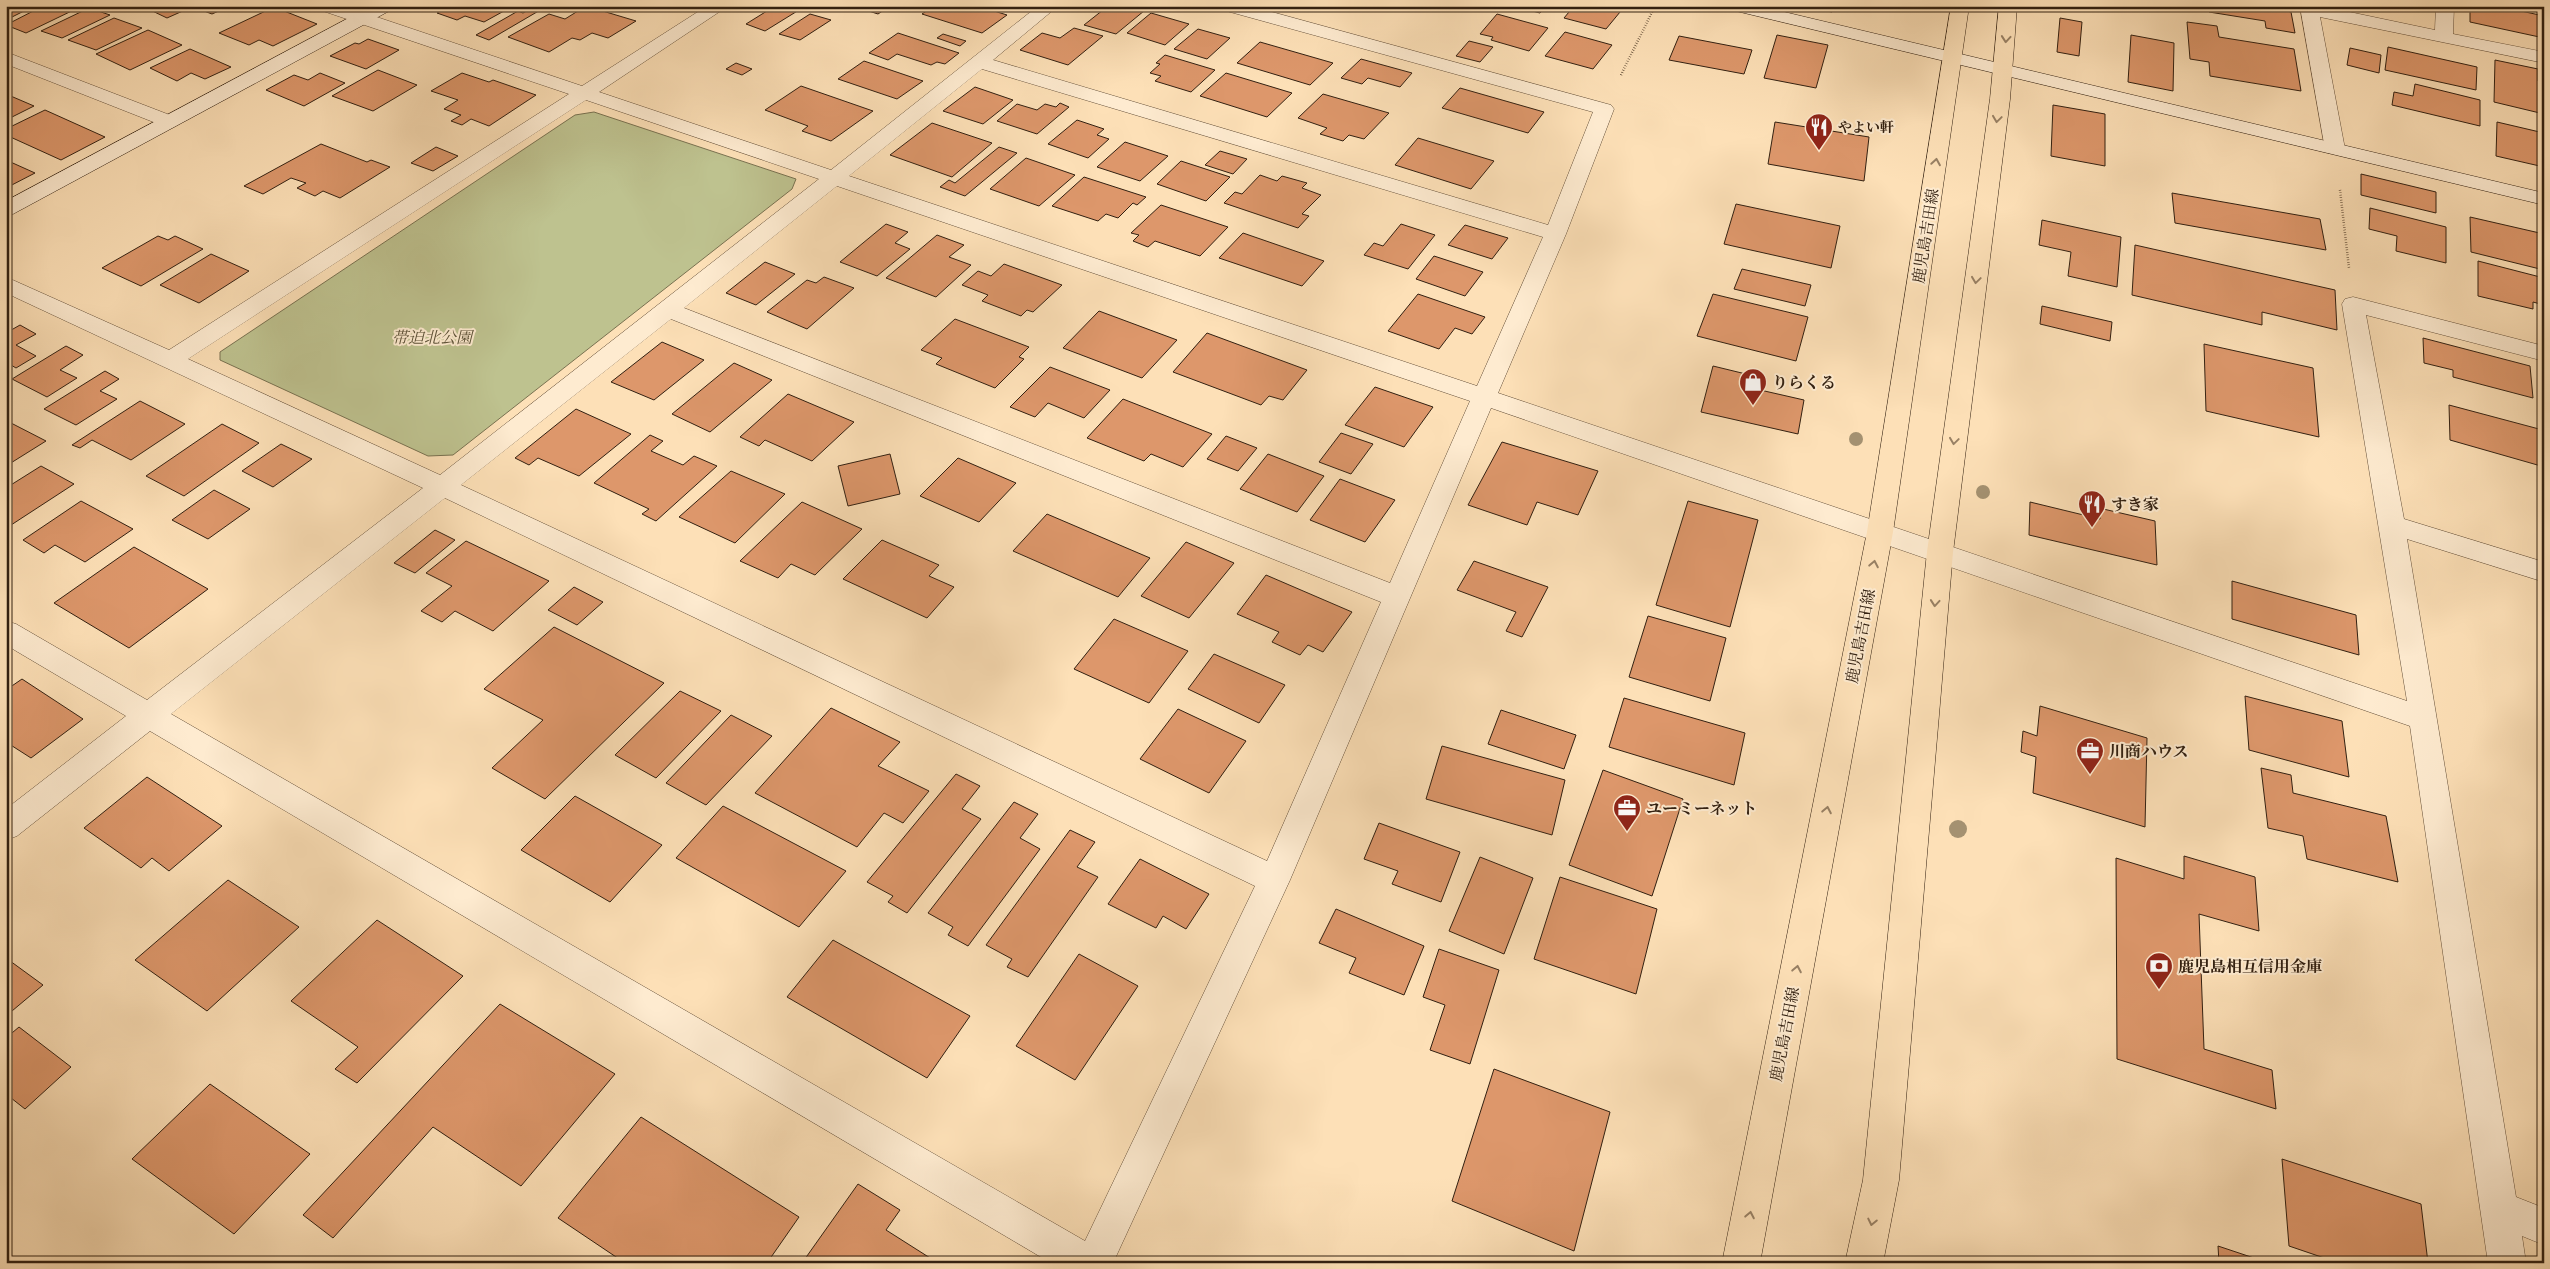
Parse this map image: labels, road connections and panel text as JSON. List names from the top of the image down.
{
  "streets": {
    "main road": ["鹿児島吉田線"]
  },
  "parks": ["帯迫北公園"],
  "places": {
    "restaurant": ["やよい軒", "すき家"],
    "shop": ["りらくる"],
    "office": ["川商ハウス", "ユーミーネット"],
    "bank": ["鹿児島相互信用金庫"]
  }
}
